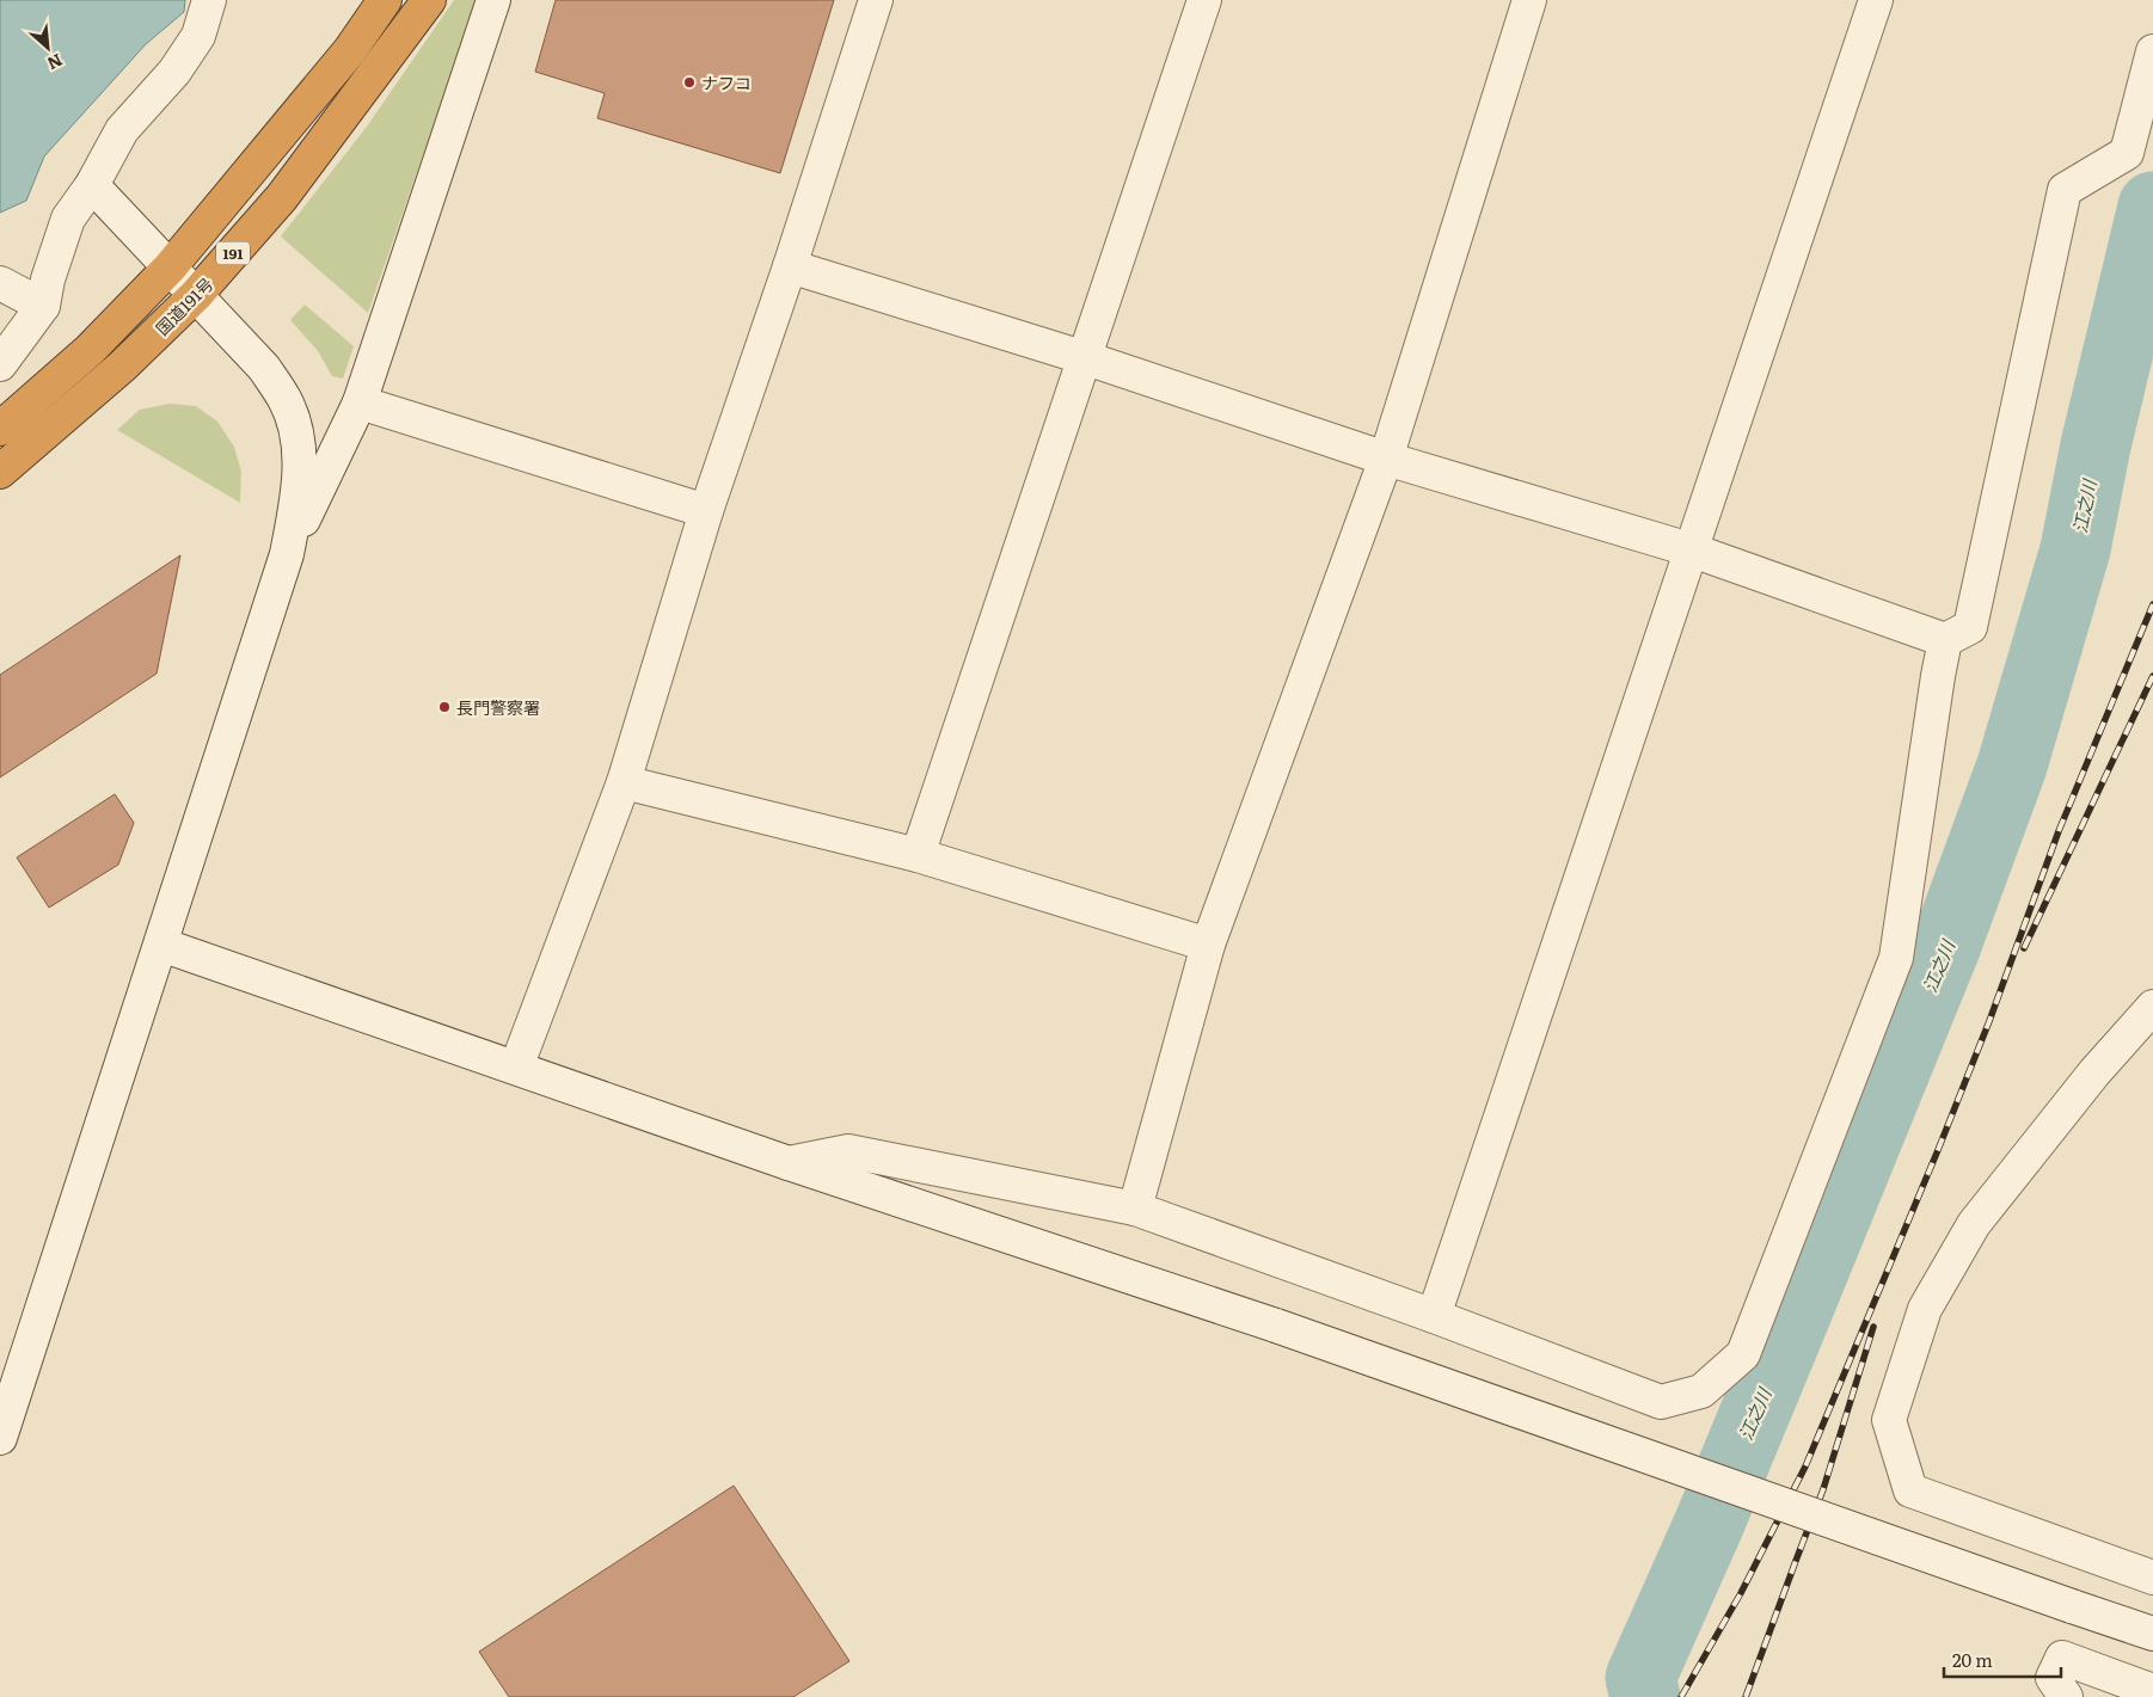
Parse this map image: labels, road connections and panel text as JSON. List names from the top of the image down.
{
  "streets": {
    "highway": ["191", "国道191号"]
  },
  "water": ["江之川"],
  "places": ["ナフコ", "長門警察署"],
  "scale_bar": "20 m",
  "north": "bottom right"
}
